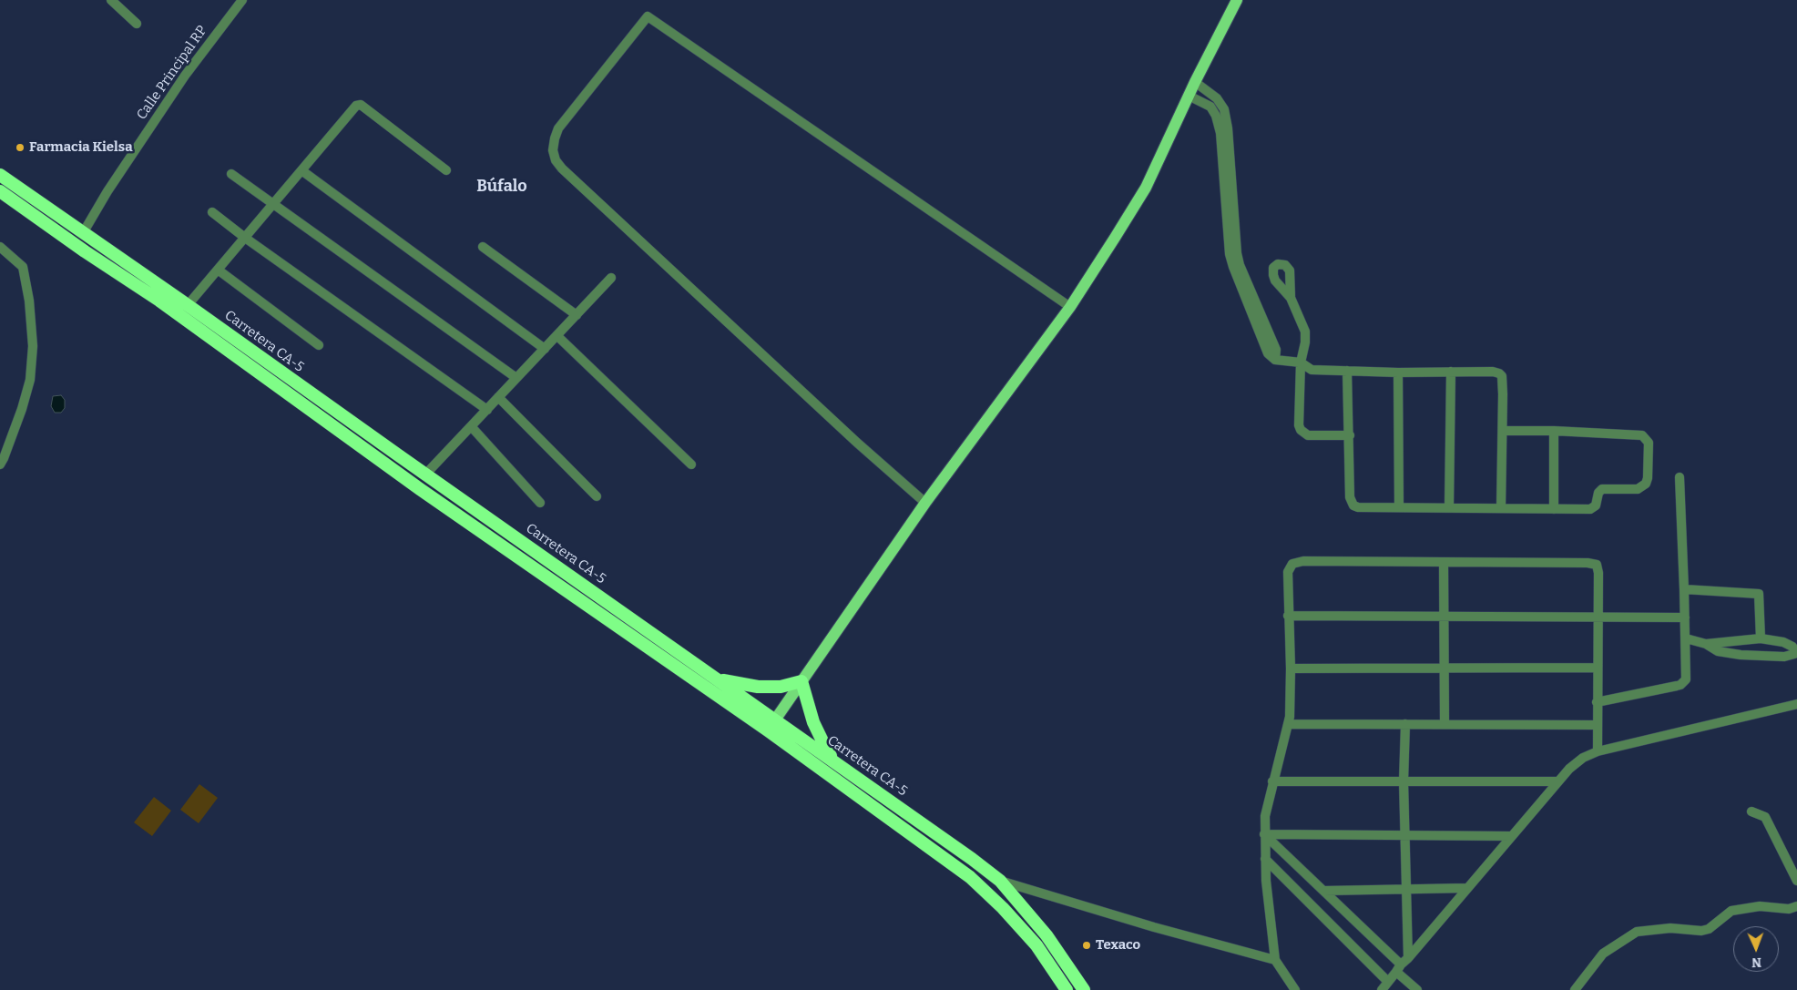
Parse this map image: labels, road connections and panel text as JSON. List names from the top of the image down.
{
  "streets": {
    "highway": ["Carretera CA-5"],
    "street": ["Calle Principal RP"]
  },
  "crossings": [
    ["Calle Principal RP", "Carretera CA-5"]
  ],
  "districts": ["Búfalo"],
  "places": ["Farmacia Kielsa", "Texaco"],
  "north": "bottom"
}
